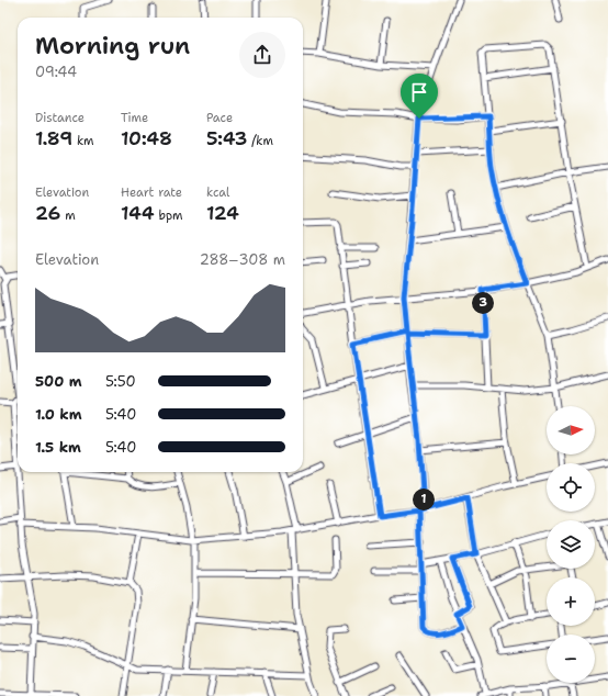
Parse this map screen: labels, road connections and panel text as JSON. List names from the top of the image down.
{
  "north": "right",
  "page": {
    "heading": ["Morning run", "09:44"],
    "stats": [
      ["Distance", "1.89 km"],
      ["Time", "10:48"],
      ["Pace", "5:43 /km"],
      ["Elevation", "26 m"],
      ["Heart rate", "144 bpm"],
      ["kcal", "124"]
    ],
    "chart": ["Elevation", "288–308 m"],
    "pins": ["3", "1"],
    "list": [
      {
        "name": "500 m",
        "note": "5:50"
      },
      {
        "name": "1.0 km",
        "note": "5:40"
      },
      {
        "name": "1.5 km",
        "note": "5:40"
      }
    ],
    "map_buttons": ["+", "−"]
  }
}
